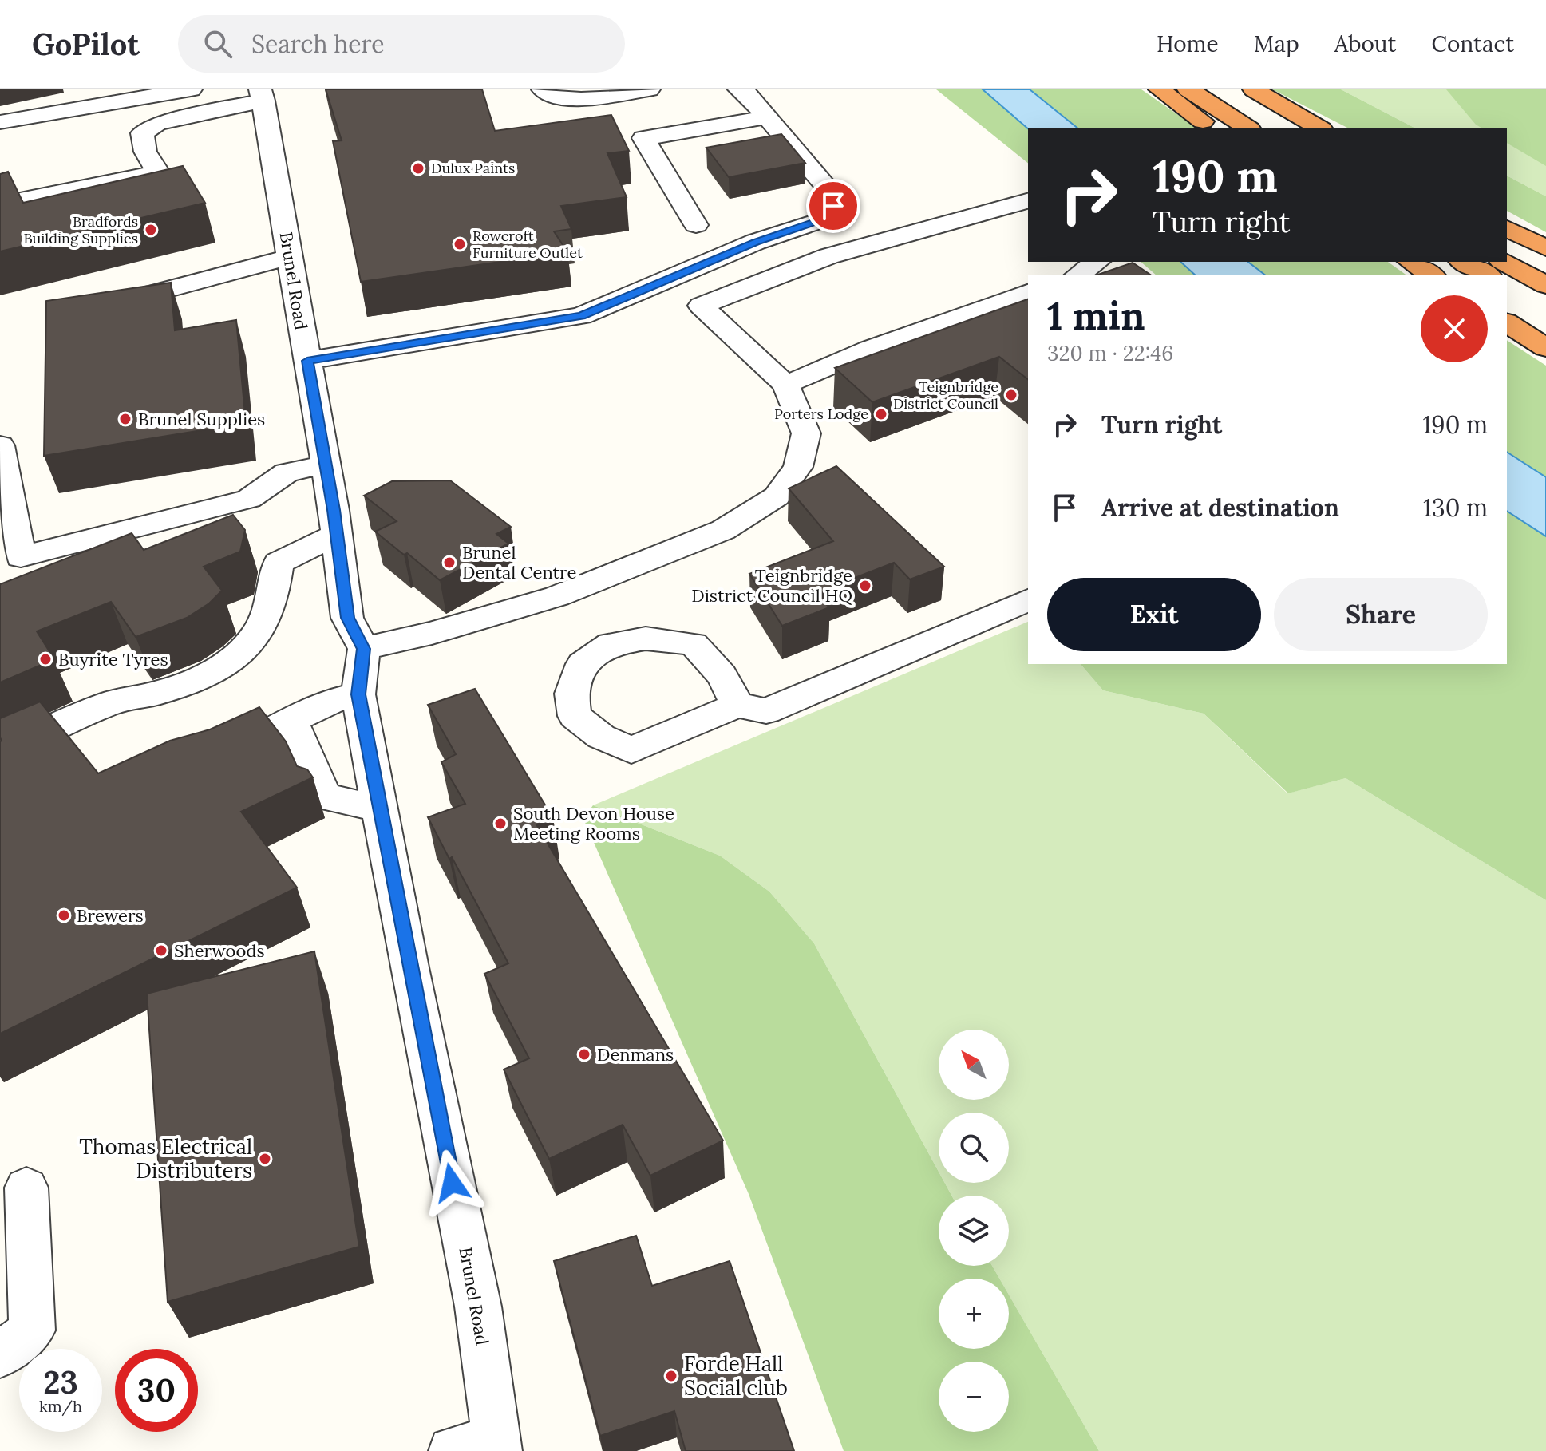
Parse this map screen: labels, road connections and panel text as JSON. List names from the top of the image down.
{
  "streets": {
    "street": ["Brunel Road"]
  },
  "places": [
    "Dulux Paints",
    "Bradfords Building Supplies",
    "Rowcroft Furniture Outlet",
    "Teignbridge District Council",
    "Porters Lodge",
    "Brunel Supplies",
    "Brunel Dental Centre",
    "Teignbridge District Council HQ",
    "Buyrite Tyres",
    "South Devon House Meeting Rooms",
    "Brewers",
    "Sherwoods",
    "Denmans",
    "Thomas Electrical Distributers",
    "Forde Hall Social club"
  ],
  "north": "top left",
  "page": {
    "header": "GoPilot",
    "search": "Search here",
    "nav": [
      "Home",
      "Map",
      "About",
      "Contact"
    ],
    "turn": ["190 m", "Turn right"],
    "heading": ["1 min", "320 m · 22:46"],
    "list": [
      {
        "name": "Turn right",
        "value": "190 m"
      },
      {
        "name": "Arrive at destination",
        "value": "130 m"
      }
    ],
    "buttons": ["Exit", "Share"],
    "map_buttons": ["+", "−"],
    "speed": "23 km/h",
    "limit": "30"
  }
}
